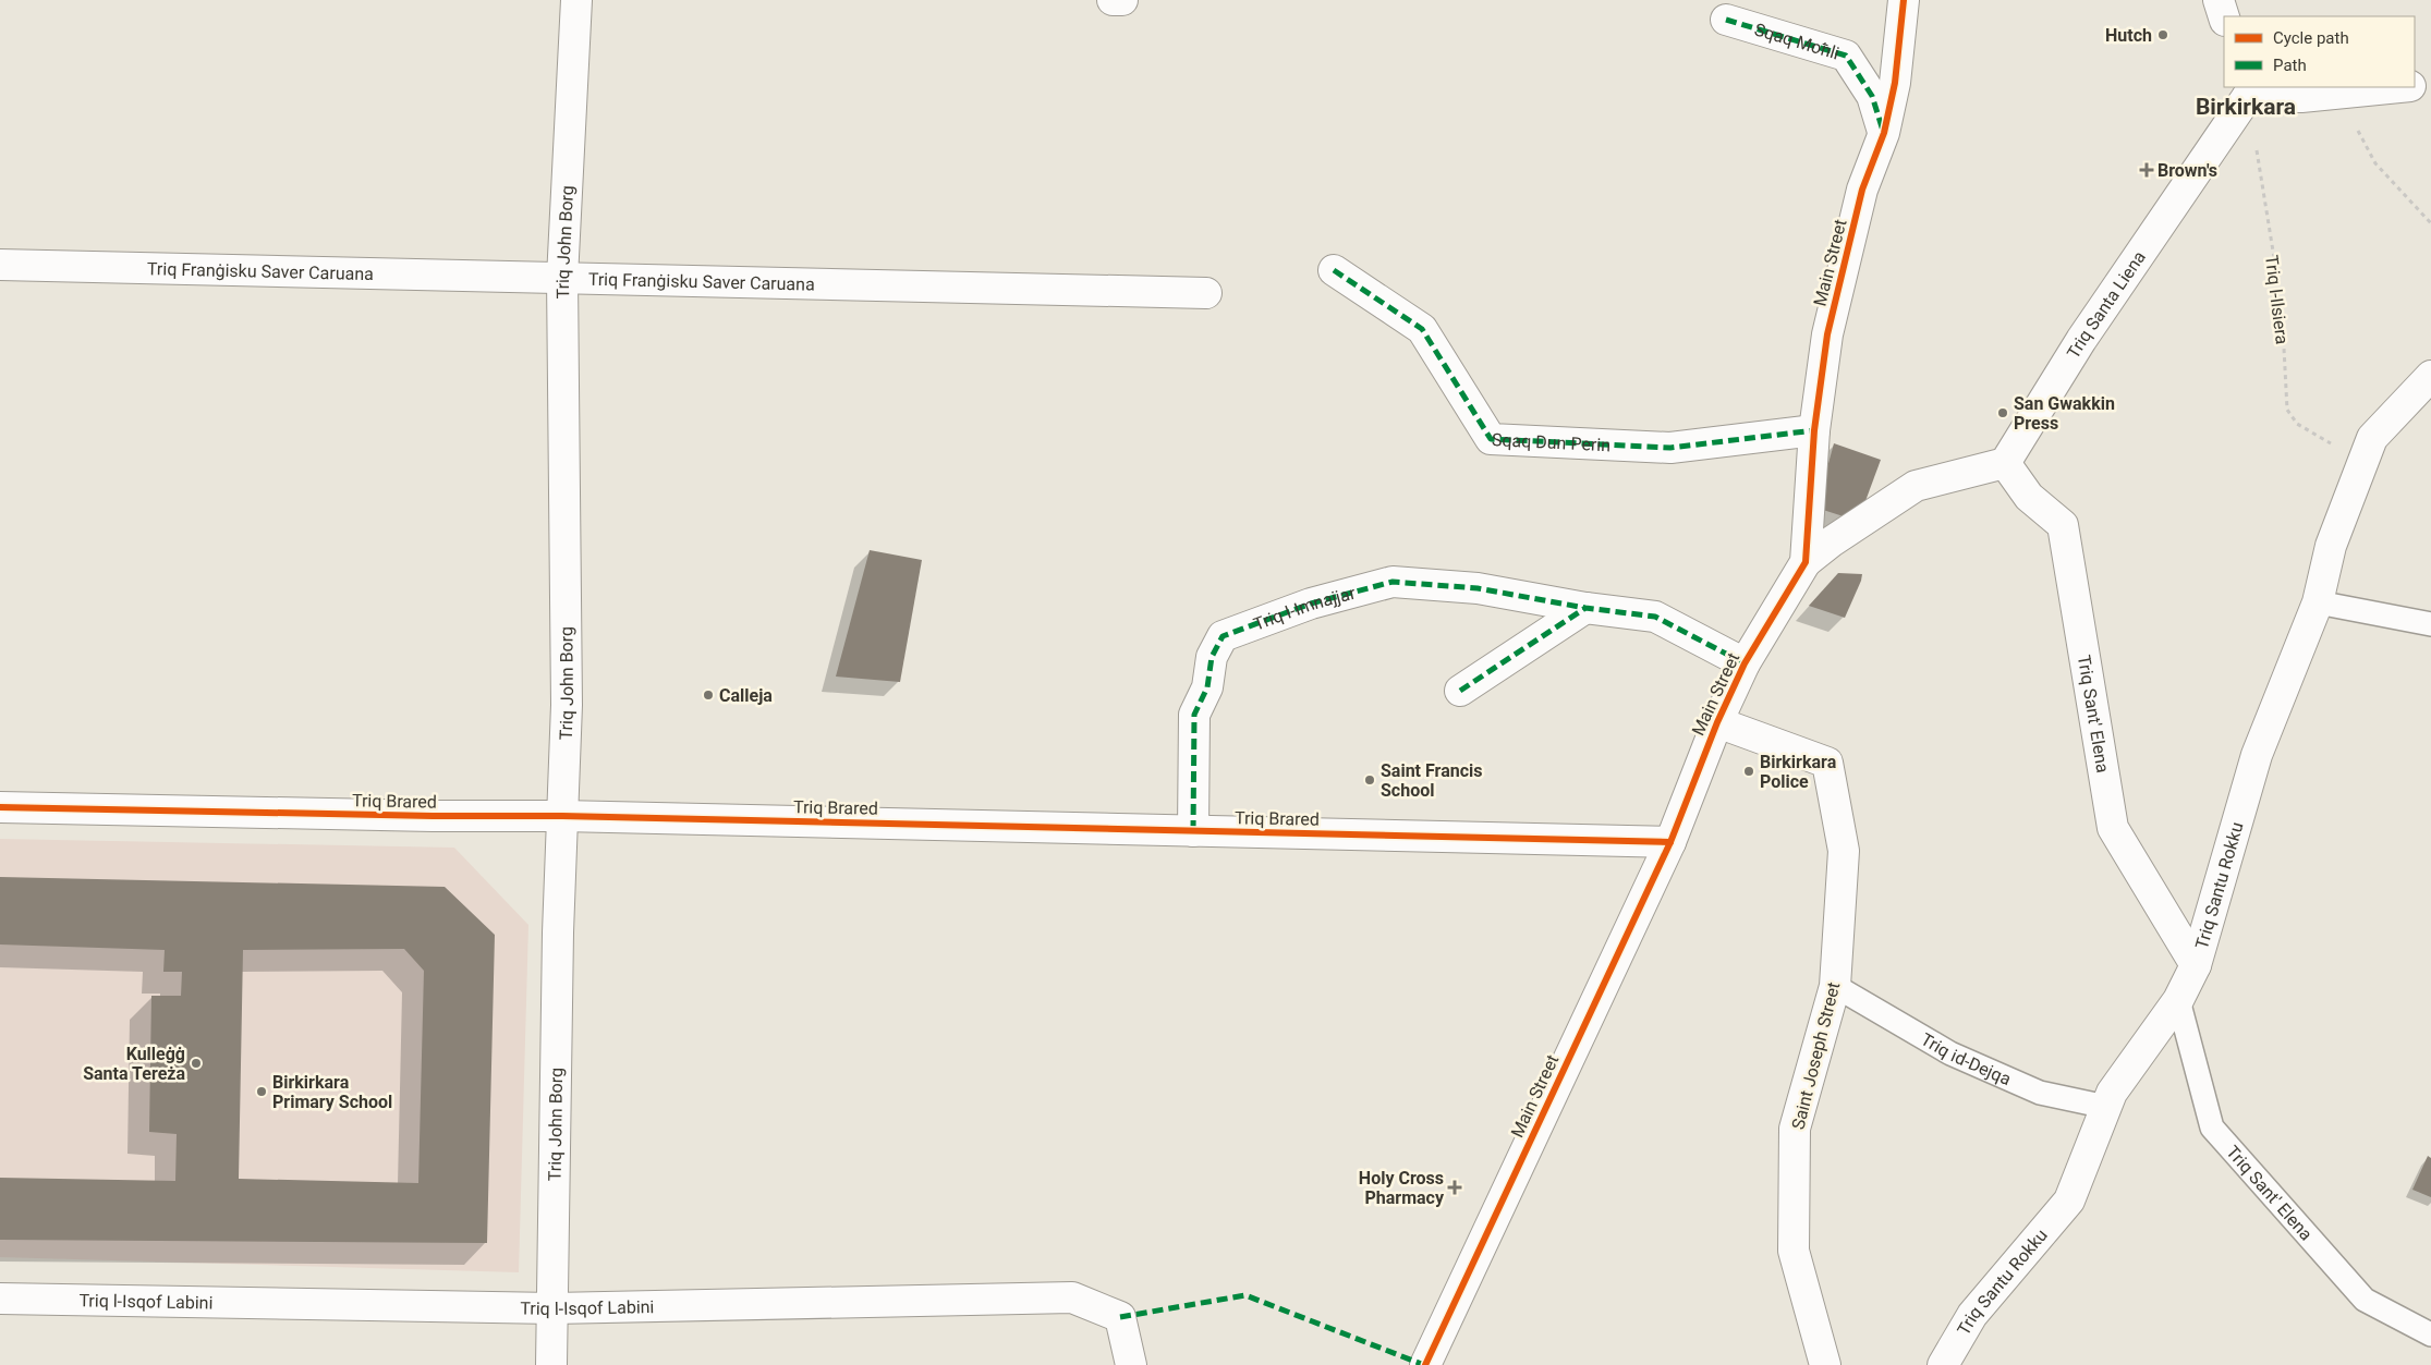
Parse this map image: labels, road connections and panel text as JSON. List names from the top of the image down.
{
  "streets": {
    "street": [
      "Sqaq Moħli",
      "Triq John Borg",
      "Main Street",
      "Triq Franġisku Saver Caruana",
      "Triq Santa Liena",
      "Sqaq Dun Perin",
      "Triq l-Imnajjar",
      "Triq Sant' Elena",
      "Triq Brared",
      "Triq Santu Rokku",
      "Saint Joseph Street",
      "Triq l-Isqof Labini"
    ],
    "lane": ["Triq id-Dejqa"],
    "path": ["Triq l-Ilsiera"]
  },
  "crossings": [
    ["Sqaq Moħli", "Main Street"],
    ["Triq John Borg", "Triq Franġisku Saver Caruana"],
    ["Triq John Borg", "Triq Brared"],
    ["Triq John Borg", "Triq l-Isqof Labini"],
    ["Main Street", "Sqaq Dun Perin"],
    ["Main Street", "Triq l-Imnajjar"],
    ["Main Street", "Triq Brared"],
    ["Main Street", "Saint Joseph Street"],
    ["Triq l-Ilsiera", "Triq Santa Liena"],
    ["Triq l-Ilsiera", "Triq Santu Rokku"],
    ["Triq Santa Liena", "Triq Sant' Elena"],
    ["Triq l-Imnajjar", "Triq Brared"],
    ["Triq Sant' Elena", "Triq Santu Rokku"],
    ["Triq Santu Rokku", "Triq id-Dejqa"],
    ["Saint Joseph Street", "Triq id-Dejqa"]
  ],
  "districts": ["Birkirkara"],
  "places": {
    "other": [
      "Hutch",
      "San Gwakkin Press",
      "Calleja",
      "Birkirkara Police",
      "Saint Francis School",
      "Kulleġġ Santa Tereża",
      "Birkirkara Primary School"
    ],
    "health": ["Brown's", "Holy Cross Pharmacy"]
  },
  "legend": ["Cycle path", "Path"]
}
